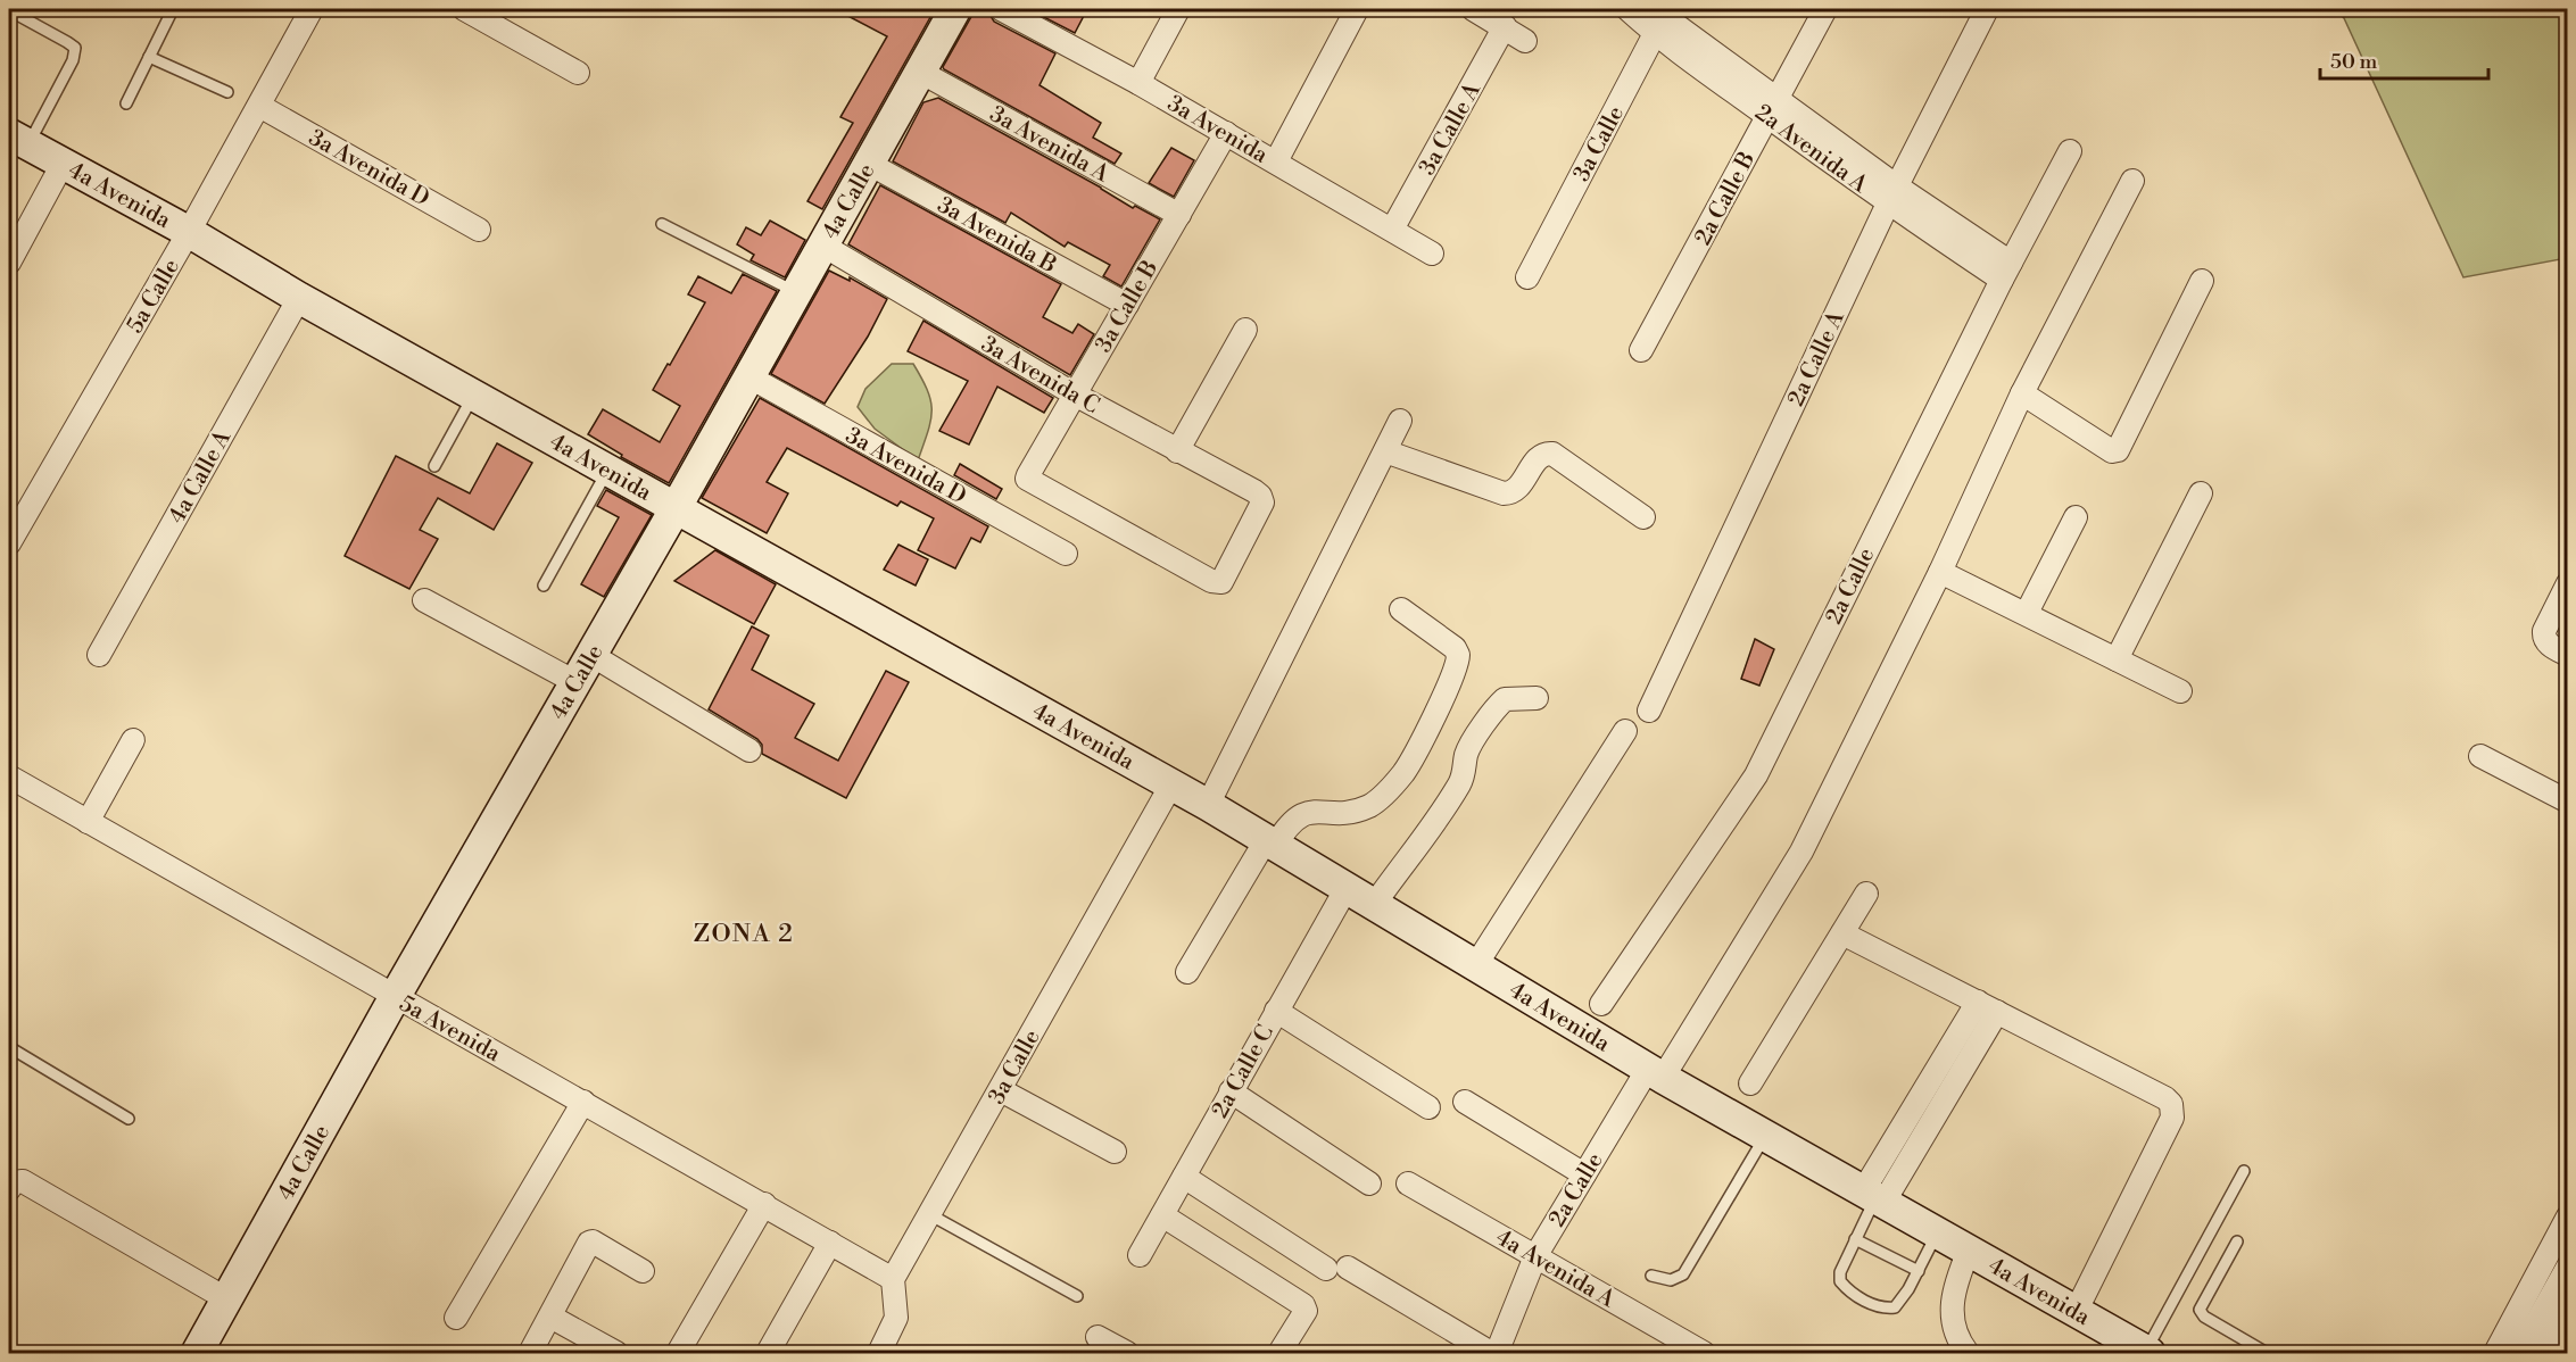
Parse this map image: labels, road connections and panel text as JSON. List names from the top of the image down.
{
  "streets": {
    "main road": ["4a Avenida", "4a Calle"],
    "street": [
      "3a Avenida",
      "3a Calle A",
      "3a Avenida A",
      "3a Calle",
      "2a Avenida A",
      "3a Avenida D",
      "2a Calle B",
      "3a Avenida B",
      "5a Calle",
      "3a Calle B",
      "2a Calle A",
      "3a Avenida C",
      "4a Calle A",
      "2a Calle",
      "5a Avenida",
      "2a Calle C",
      "4a Avenida A"
    ]
  },
  "crossings": [
    ["3a Avenida", "3a Calle A"],
    ["3a Avenida", "3a Calle B"],
    ["3a Avenida A", "4a Calle"],
    ["3a Avenida A", "3a Calle B"],
    ["3a Calle", "2a Avenida A"],
    ["3a Calle", "4a Avenida"],
    ["3a Calle", "5a Avenida"],
    ["2a Avenida A", "2a Calle B"],
    ["2a Avenida A", "2a Calle A"],
    ["2a Avenida A", "2a Calle"],
    ["3a Avenida D", "4a Calle"],
    ["3a Avenida D", "5a Calle"],
    ["4a Avenida", "4a Calle"],
    ["4a Avenida", "5a Calle"],
    ["4a Avenida", "4a Calle A"],
    ["4a Avenida", "2a Calle"],
    ["4a Avenida", "2a Calle C"],
    ["4a Calle", "3a Avenida B"],
    ["4a Calle", "3a Avenida C"],
    ["4a Calle", "5a Avenida"],
    ["3a Avenida B", "3a Calle B"],
    ["3a Calle B", "3a Avenida C"],
    ["2a Calle", "4a Avenida A"]
  ],
  "districts": ["ZONA 2"],
  "scale_bar": "50 m"
}
